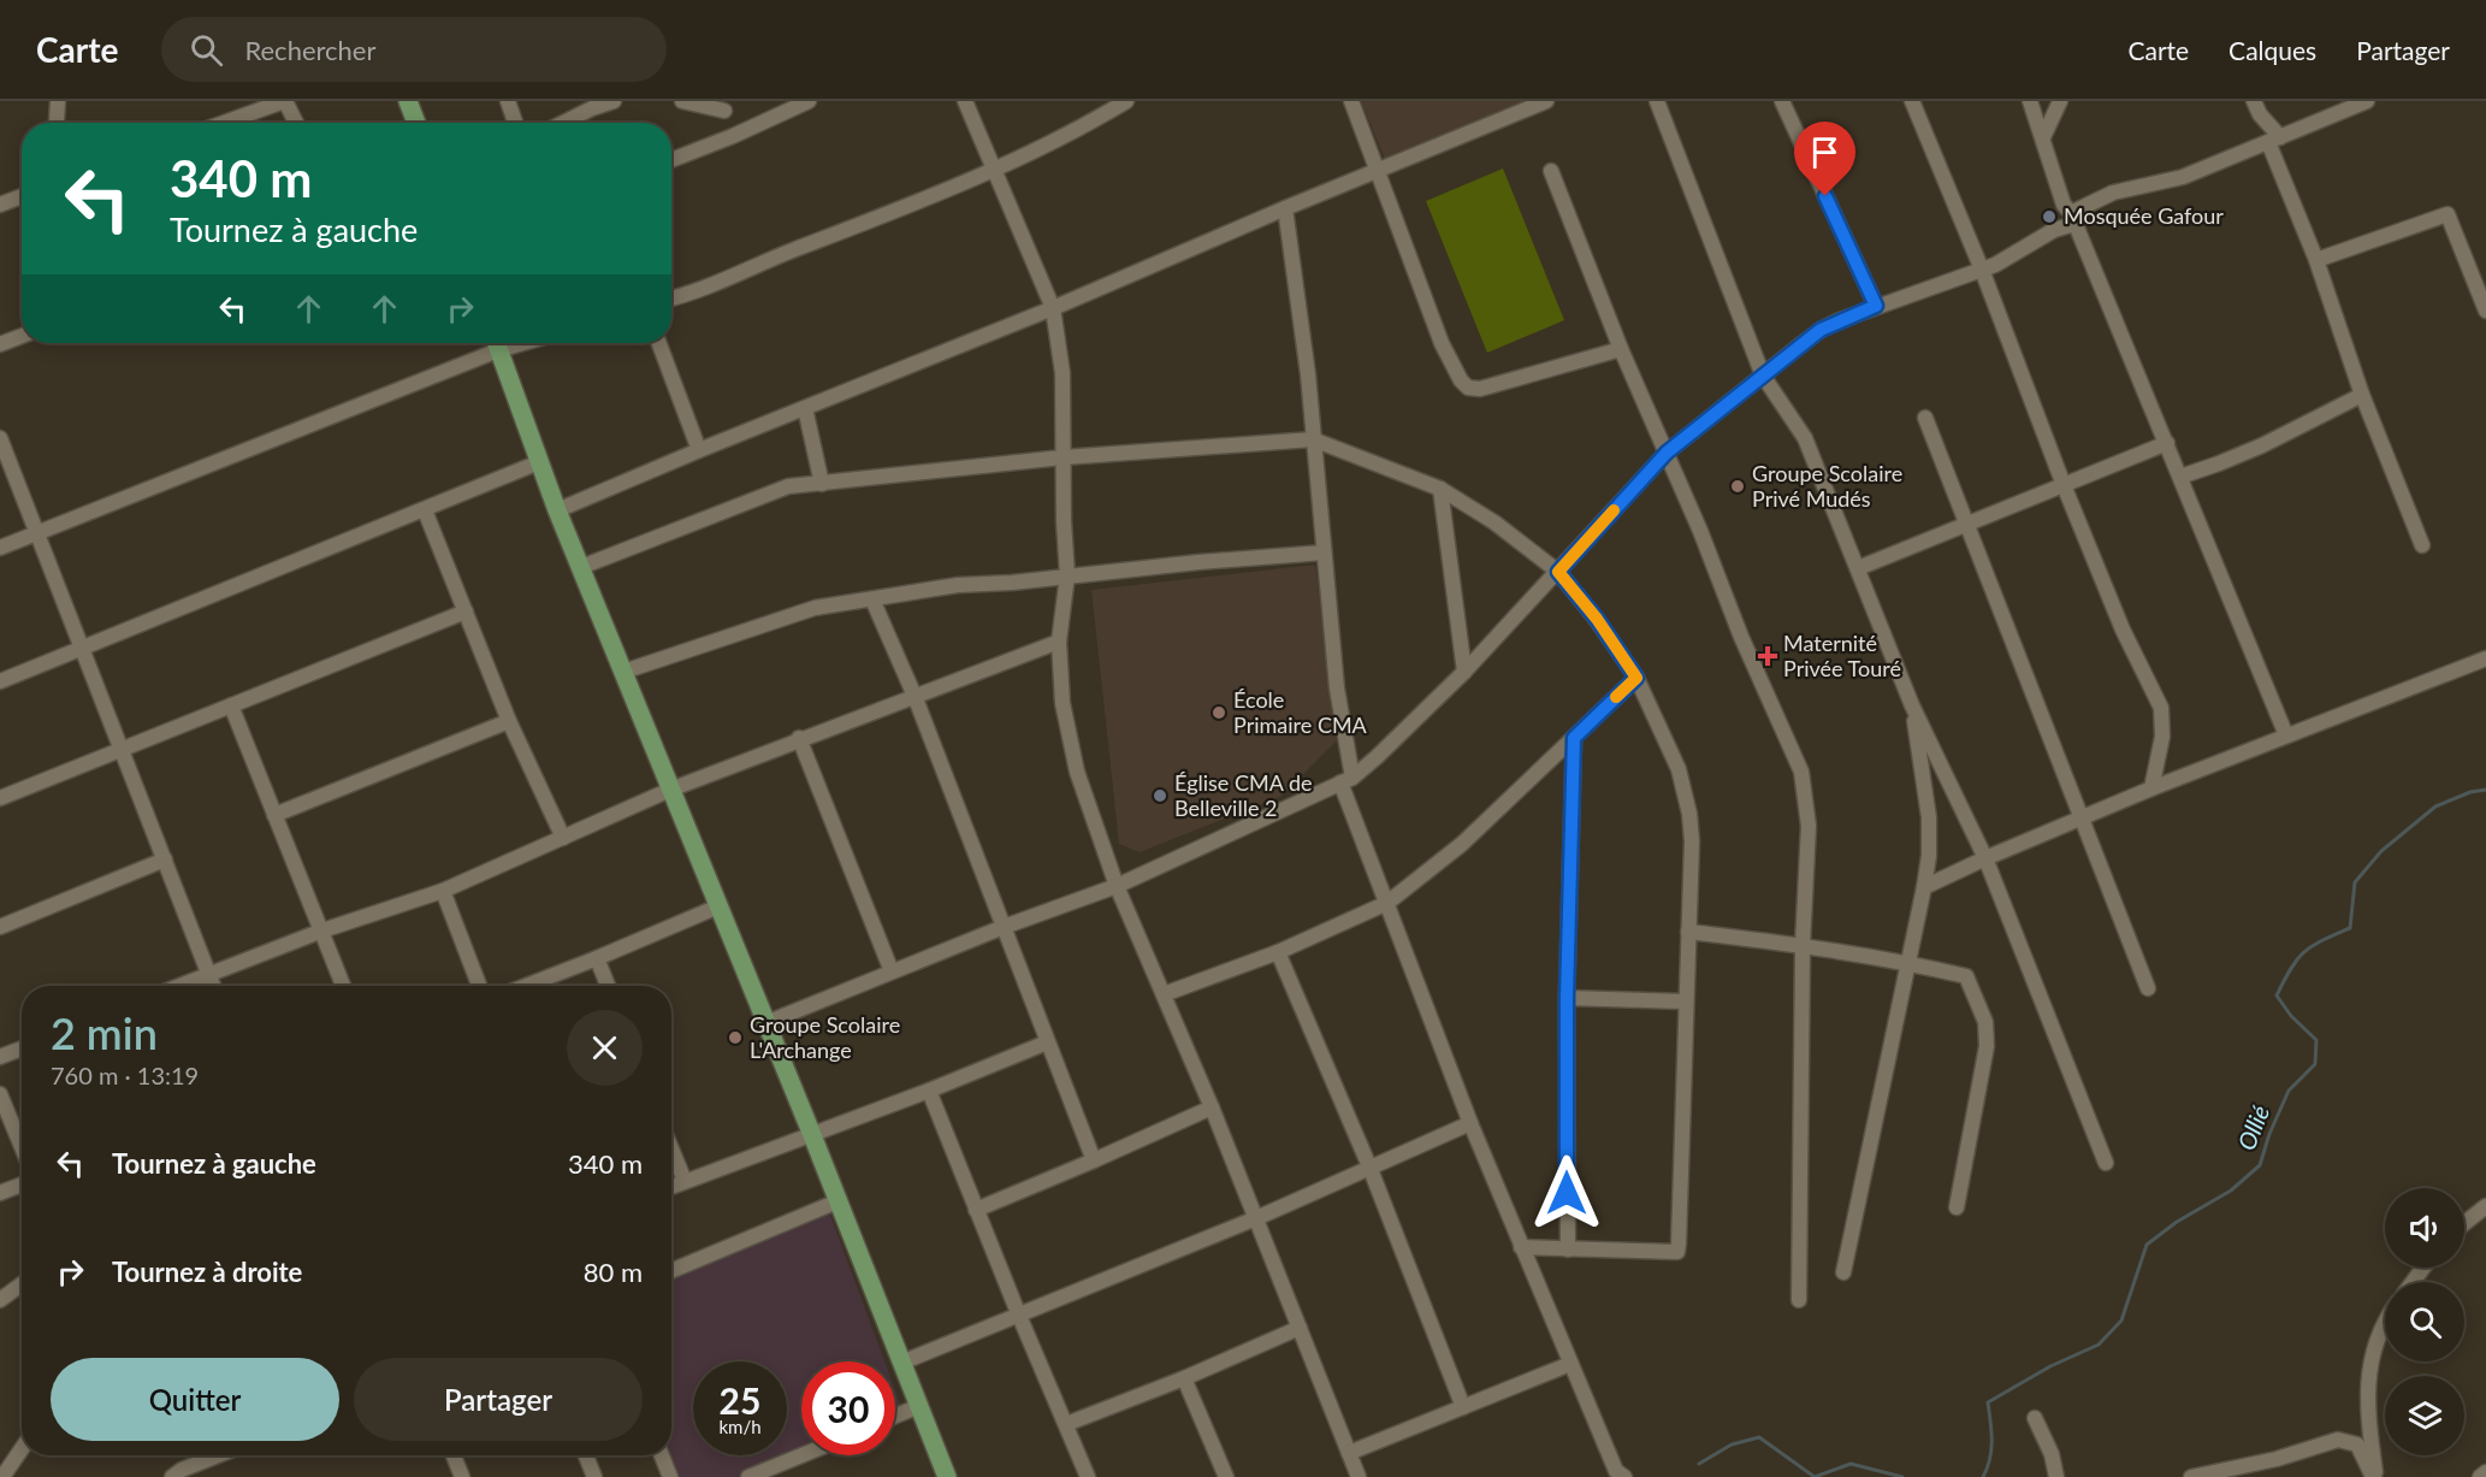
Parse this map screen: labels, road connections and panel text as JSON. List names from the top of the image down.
{
  "water": ["Ollié"],
  "places": {
    "other": [
      "Mosquée Gafour",
      "Groupe Scolaire Privé Mudés",
      "École Primaire CMA",
      "Église CMA de Belleville 2",
      "Groupe Scolaire L'Archange"
    ],
    "health": ["Maternité Privée Touré"]
  },
  "page": {
    "header": "Carte",
    "search": "Rechercher",
    "nav": ["Carte", "Calques", "Partager"],
    "turn": ["340 m", "Tournez à gauche"],
    "heading": ["2 min", "760 m · 13:19"],
    "list": [
      {
        "name": "Tournez à gauche",
        "value": "340 m"
      },
      {
        "name": "Tournez à droite",
        "value": "80 m"
      }
    ],
    "buttons": ["Quitter", "Partager"],
    "speed": "25 km/h",
    "limit": "30"
  }
}
